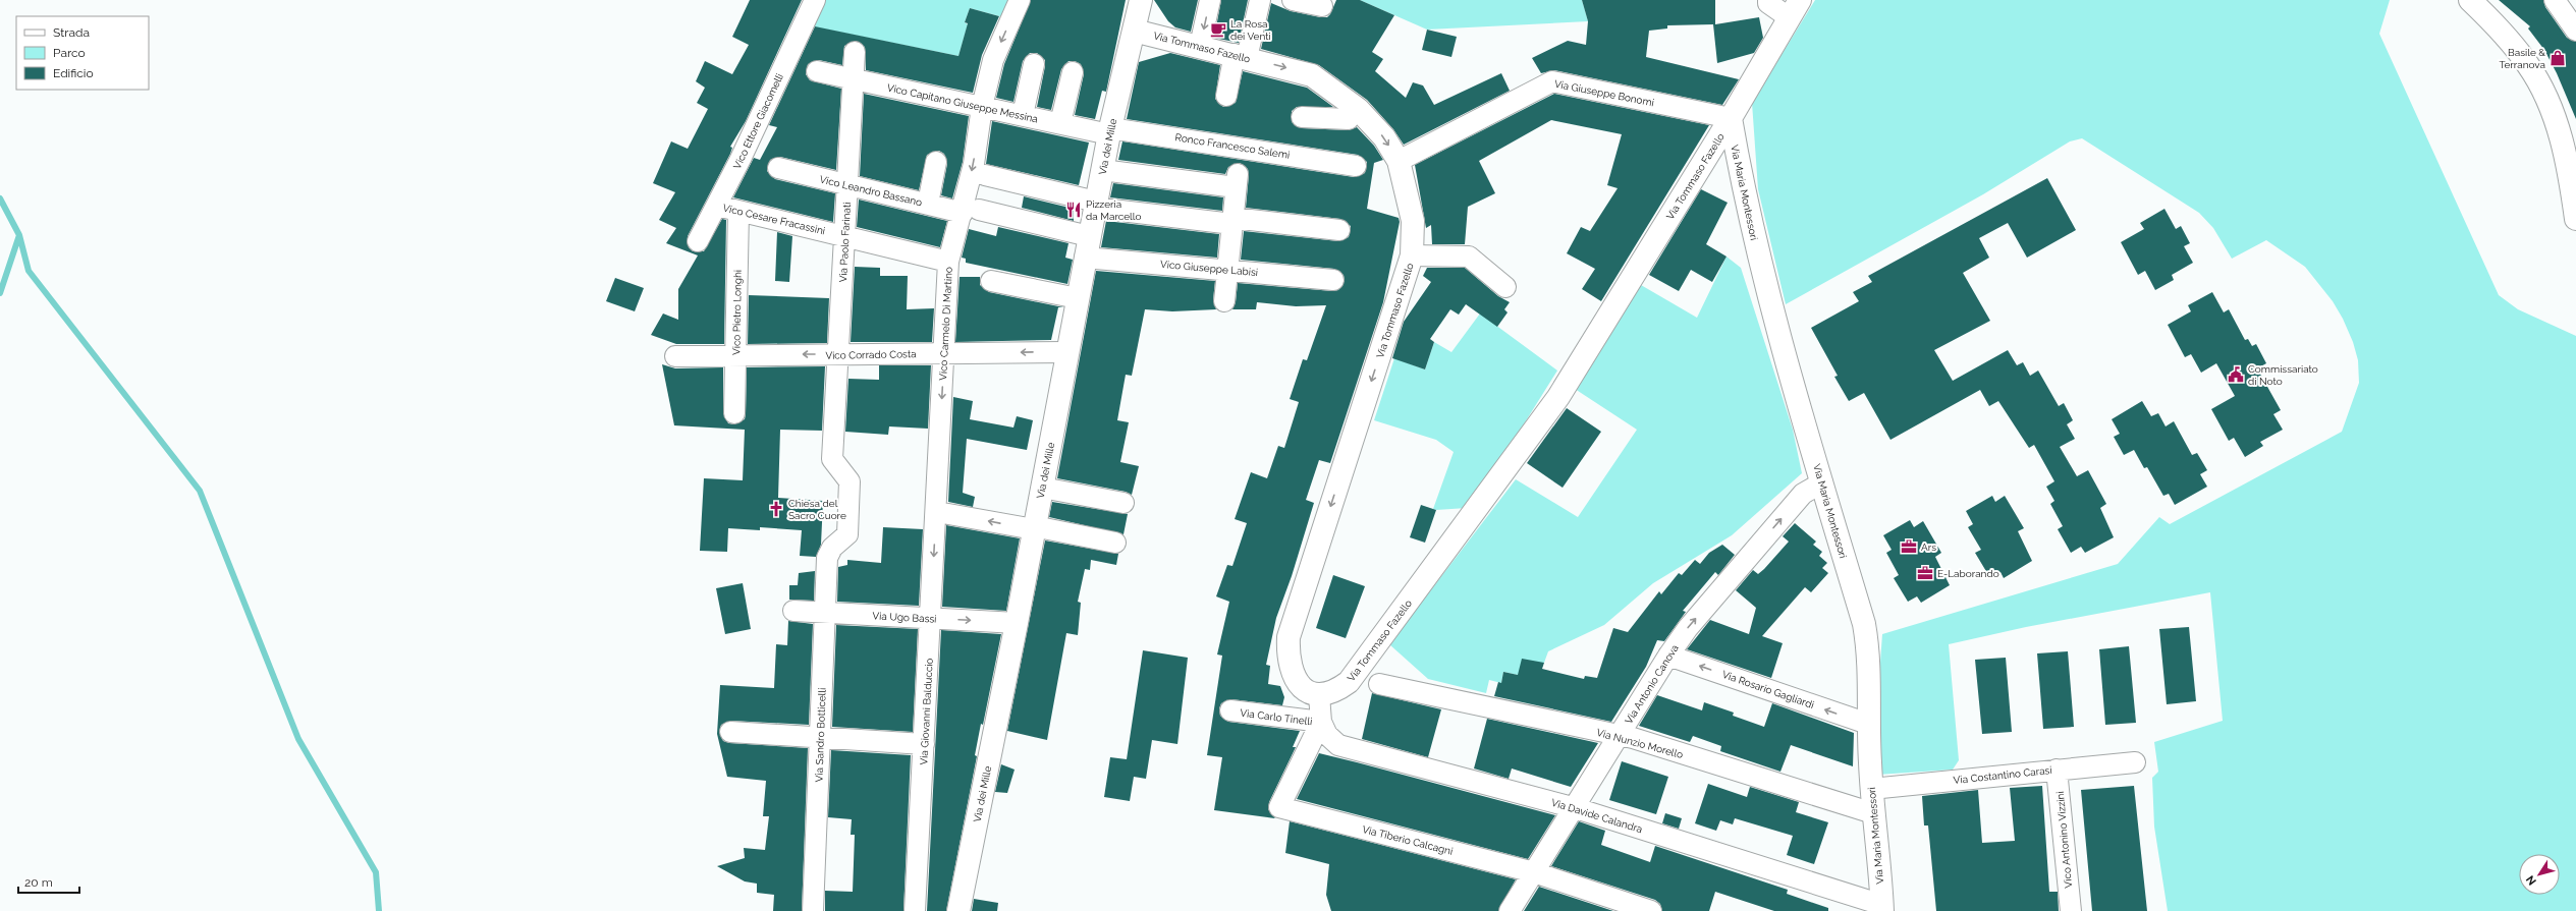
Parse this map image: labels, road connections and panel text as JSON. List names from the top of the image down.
{
  "streets": {
    "main road": ["Via Tommaso Fazello", "Via dei Mille", "Via Maria Montessori"],
    "street": [
      "Via Giuseppe Bonomi",
      "Vico Capitano Giuseppe Messina",
      "Vico Ettore Giacomelli",
      "Ronco Francesco Salemi",
      "Vico Leandro Bassano",
      "Vico Cesare Fracassini",
      "Via Paolo Farinati",
      "Vico Giuseppe Labisi",
      "Vico Pietro Longhi",
      "Vico Carmelo Di Martino",
      "Vico Corrado Costa",
      "Via Ugo Bassi",
      "Via Antonio Canova",
      "Via Rosario Gagliardi",
      "Via Giovanni Balduccio",
      "Via Carlo Tinelli",
      "Via Sandro Botticelli",
      "Via Nunzio Morello",
      "Via Costantino Carasi",
      "Via Davide Calandra",
      "Via Tiberio Calcagni",
      "Vico Antonino Vizzini"
    ]
  },
  "crossings": [
    ["Via Tommaso Fazello", "Via Giuseppe Bonomi"],
    ["Via Tommaso Fazello", "Via dei Mille"],
    ["Via Tommaso Fazello", "Via Maria Montessori"],
    ["Via Giuseppe Bonomi", "Via Maria Montessori"],
    ["Vico Capitano Giuseppe Messina", "Ronco Francesco Salemi"],
    ["Vico Capitano Giuseppe Messina", "Via dei Mille"],
    ["Vico Capitano Giuseppe Messina", "Via Paolo Farinati"],
    ["Vico Capitano Giuseppe Messina", "Vico Carmelo Di Martino"],
    ["Vico Ettore Giacomelli", "Vico Cesare Fracassini"],
    ["Ronco Francesco Salemi", "Via dei Mille"],
    ["Via dei Mille", "Vico Leandro Bassano"],
    ["Via dei Mille", "Vico Giuseppe Labisi"],
    ["Via dei Mille", "Vico Corrado Costa"],
    ["Via dei Mille", "Via Ugo Bassi"],
    ["Vico Leandro Bassano", "Via Paolo Farinati"],
    ["Vico Leandro Bassano", "Vico Giuseppe Labisi"],
    ["Vico Leandro Bassano", "Vico Carmelo Di Martino"],
    ["Via Maria Montessori", "Via Antonio Canova"],
    ["Via Maria Montessori", "Via Rosario Gagliardi"],
    ["Via Maria Montessori", "Via Nunzio Morello"],
    ["Via Maria Montessori", "Via Costantino Carasi"],
    ["Via Maria Montessori", "Via Davide Calandra"],
    ["Vico Cesare Fracassini", "Via Paolo Farinati"],
    ["Vico Cesare Fracassini", "Vico Pietro Longhi"],
    ["Vico Cesare Fracassini", "Vico Carmelo Di Martino"],
    ["Via Paolo Farinati", "Vico Corrado Costa"],
    ["Via Paolo Farinati", "Via Sandro Botticelli"],
    ["Vico Pietro Longhi", "Vico Corrado Costa"],
    ["Vico Carmelo Di Martino", "Vico Corrado Costa"],
    ["Vico Carmelo Di Martino", "Via Giovanni Balduccio"],
    ["Via Ugo Bassi", "Via Giovanni Balduccio"],
    ["Via Ugo Bassi", "Via Sandro Botticelli"],
    ["Via Antonio Canova", "Via Rosario Gagliardi"],
    ["Via Antonio Canova", "Via Nunzio Morello"],
    ["Via Antonio Canova", "Via Davide Calandra"],
    ["Via Antonio Canova", "Via Tiberio Calcagni"],
    ["Via Carlo Tinelli", "Via Davide Calandra"],
    ["Via Carlo Tinelli", "Via Tiberio Calcagni"],
    ["Via Costantino Carasi", "Vico Antonino Vizzini"],
    ["Via Davide Calandra", "Via Tiberio Calcagni"]
  ],
  "one_way": ["Via Antonio Canova", "Via Rosario Gagliardi"],
  "places": {
    "cafe": ["La Rosa dei Venti"],
    "shop": ["Basile & Terranova"],
    "restaurant": ["Pizzeria da Marcello"],
    "public building": ["Commissariato di Noto"],
    "church": ["Chiesa del Sacro Cuore"],
    "office": ["Ars", "E-Laborando"]
  },
  "legend": ["Strada", "Parco", "Edificio"],
  "scale_bar": "20 m",
  "north": "bottom left"
}
